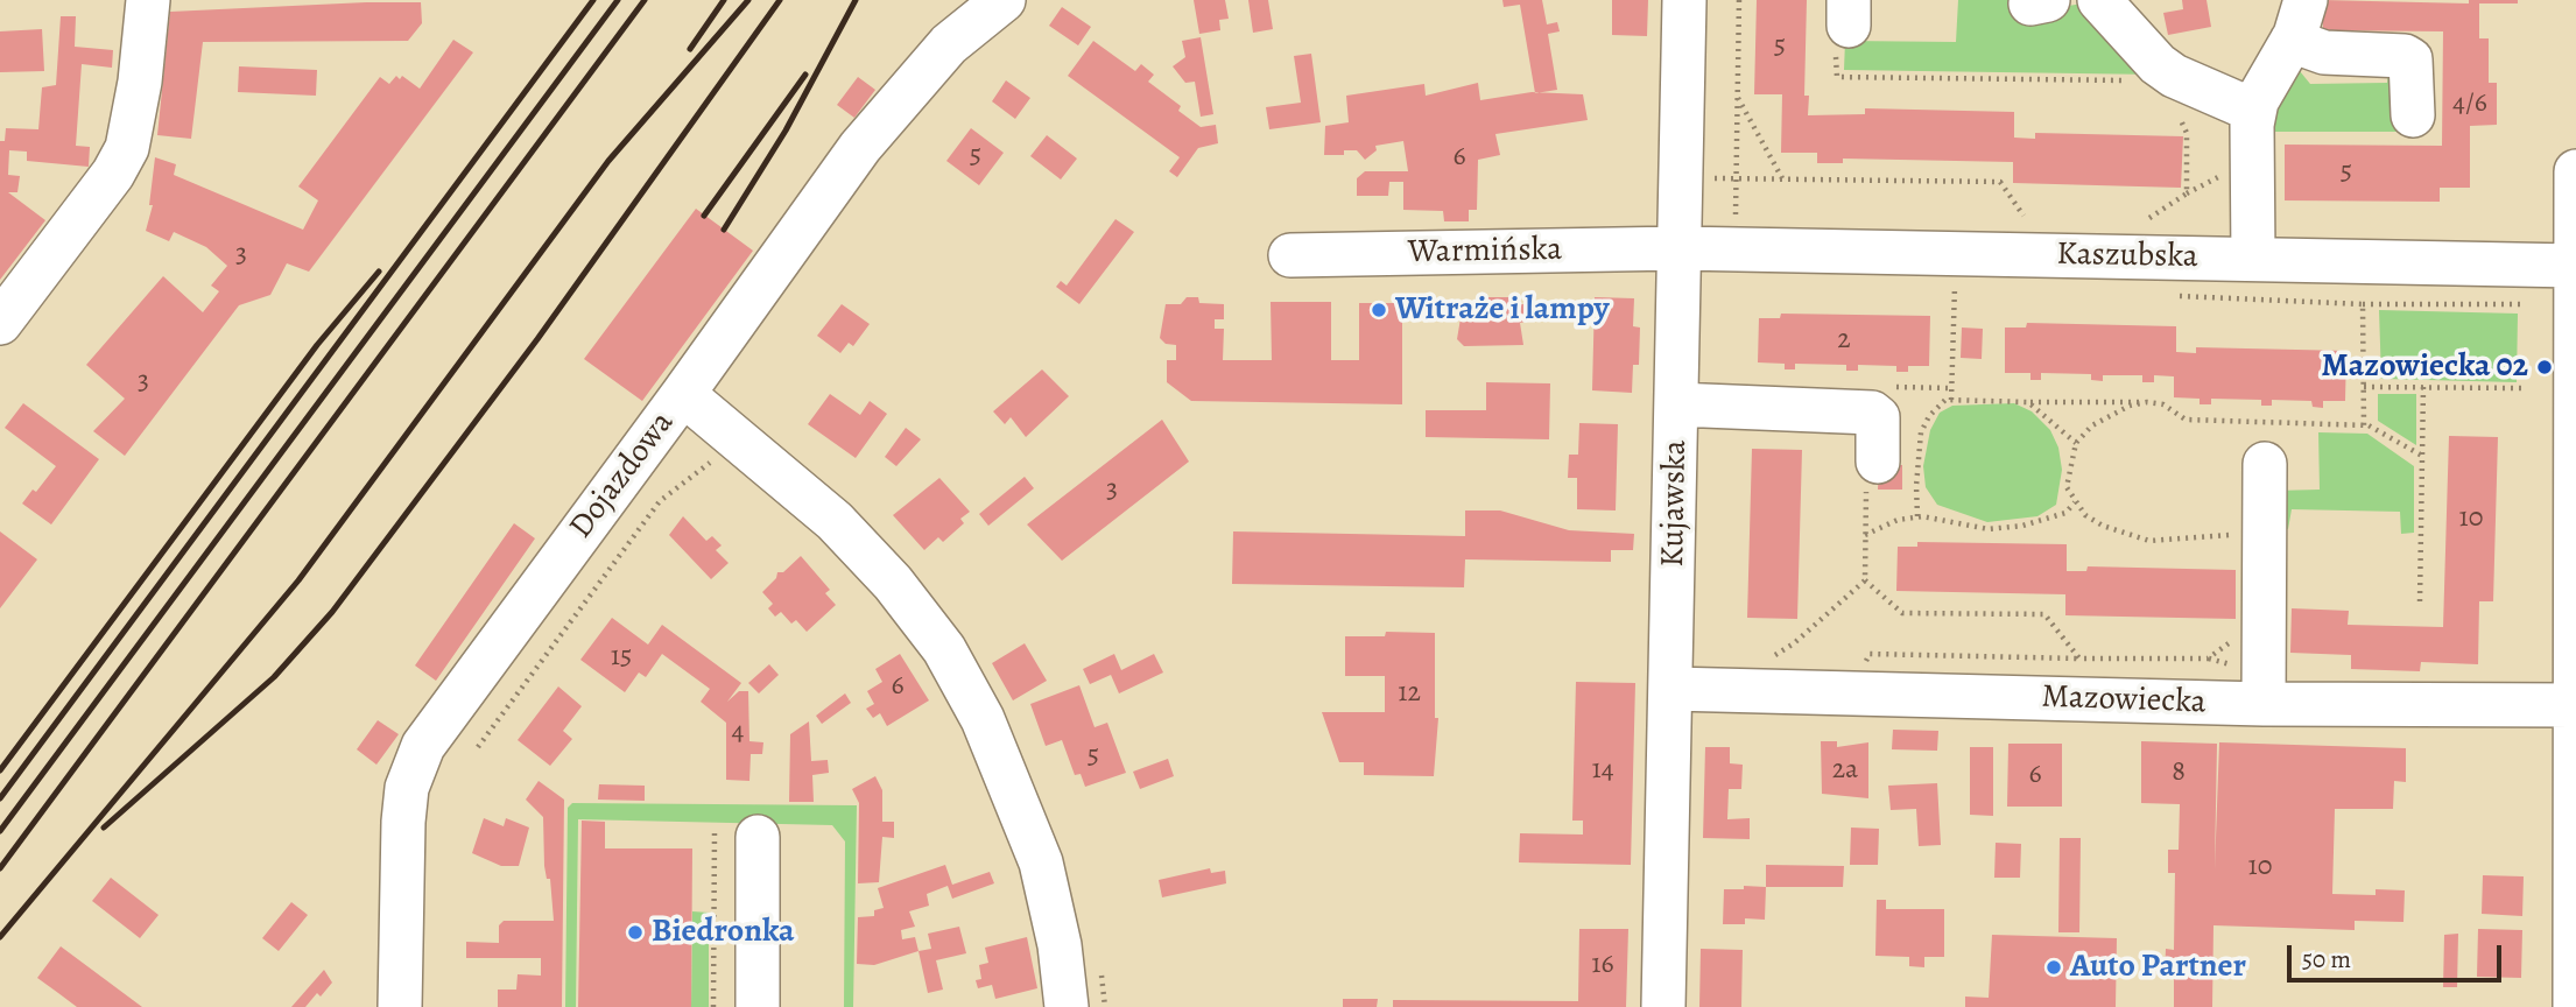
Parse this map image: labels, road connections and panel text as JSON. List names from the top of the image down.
{
  "streets": {
    "street": [
      "Warmińska",
      "Kaszubska",
      "Dojazdowa",
      "Kujawska",
      "Mazowiecka"
    ]
  },
  "crossings": [
    ["Warmińska", "Kaszubska"],
    ["Warmińska", "Kujawska"],
    ["Kaszubska", "Kujawska"],
    ["Kujawska", "Mazowiecka"]
  ],
  "places": [
    "Witraże i lampy",
    "Mazowiecka 02",
    "Biedronka",
    "Auto Partner"
  ],
  "house_numbers": [
    "5",
    "4/6",
    "5",
    "6",
    "5",
    "3",
    "2",
    "3",
    "3",
    "10",
    "15",
    "6",
    "12",
    "4",
    "5",
    "14",
    "2a",
    "8",
    "6",
    "10",
    "16"
  ],
  "scale_bar": "50 m"
}
